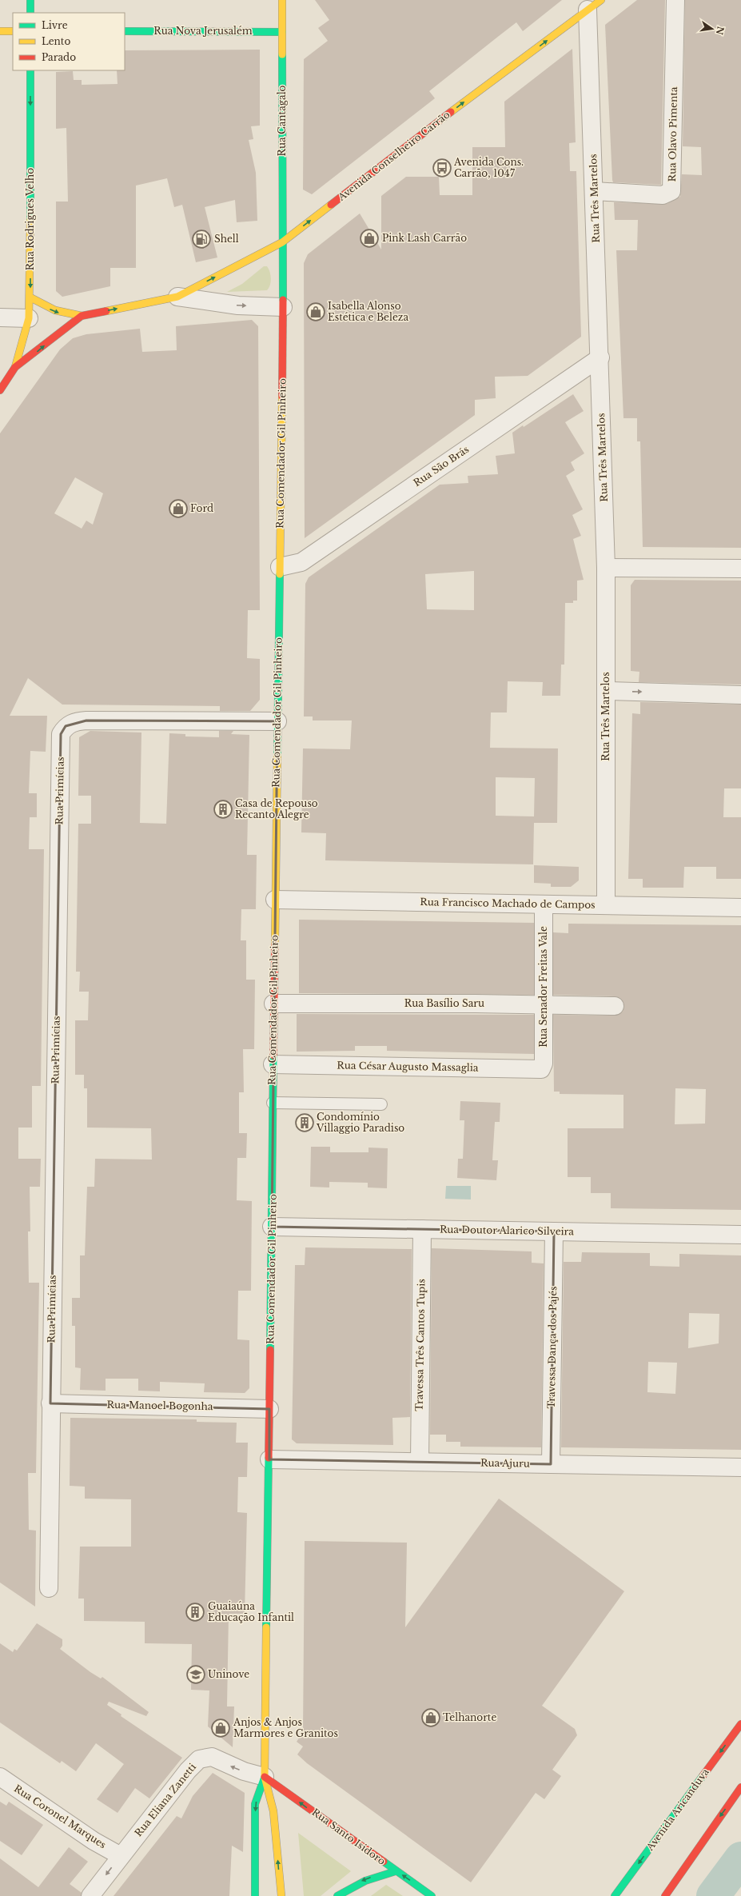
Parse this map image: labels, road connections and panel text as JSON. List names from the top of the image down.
{
  "streets": {
    "main road": [
      "Rua Nova Jerusalém",
      "Rua Cantagalo",
      "Avenida Conselheiro Carrão",
      "Rua Rodrigues Velho",
      "Rua Comendador Gil Pinheiro",
      "Avenida Aricanduva",
      "Rua Santo Isidoro"
    ],
    "street": [
      "Rua Olavo Pimenta",
      "Rua Três Martelos",
      "Rua São Brás",
      "Rua Primícias",
      "Rua Francisco Machado de Campos",
      "Rua Senador Freitas Vale",
      "Rua Basílio Saru",
      "Rua César Augusto Massaglia",
      "Rua Doutor Alarico Silveira",
      "Travessa Três Cantos Tupis",
      "Travessa Dança dos Pajés",
      "Rua Manoel Bogonha",
      "Rua Ajuru",
      "Rua Eliana Zanetti",
      "Rua Coronel Marques"
    ]
  },
  "crossings": [
    ["Rua Nova Jerusalém", "Rua Cantagalo"],
    ["Rua Cantagalo", "Avenida Conselheiro Carrão"],
    ["Rua Cantagalo", "Rua Comendador Gil Pinheiro"],
    ["Rua Olavo Pimenta", "Rua Três Martelos"],
    ["Avenida Conselheiro Carrão", "Rua Três Martelos"],
    ["Avenida Conselheiro Carrão", "Rua Rodrigues Velho"],
    ["Avenida Conselheiro Carrão", "Rua Comendador Gil Pinheiro"],
    ["Rua Três Martelos", "Rua São Brás"],
    ["Rua Três Martelos", "Rua Francisco Machado de Campos"],
    ["Rua Comendador Gil Pinheiro", "Rua São Brás"],
    ["Rua Comendador Gil Pinheiro", "Rua Primícias"],
    ["Rua Comendador Gil Pinheiro", "Rua Francisco Machado de Campos"],
    ["Rua Comendador Gil Pinheiro", "Rua Basílio Saru"],
    ["Rua Comendador Gil Pinheiro", "Rua César Augusto Massaglia"],
    ["Rua Comendador Gil Pinheiro", "Rua Doutor Alarico Silveira"],
    ["Rua Comendador Gil Pinheiro", "Rua Manoel Bogonha"],
    ["Rua Comendador Gil Pinheiro", "Rua Ajuru"],
    ["Rua Comendador Gil Pinheiro", "Rua Eliana Zanetti"],
    ["Rua Comendador Gil Pinheiro", "Rua Santo Isidoro"],
    ["Rua Primícias", "Rua Manoel Bogonha"],
    ["Rua Francisco Machado de Campos", "Rua Senador Freitas Vale"],
    ["Rua Senador Freitas Vale", "Rua Basílio Saru"],
    ["Rua Senador Freitas Vale", "Rua César Augusto Massaglia"],
    ["Rua Doutor Alarico Silveira", "Travessa Três Cantos Tupis"],
    ["Rua Doutor Alarico Silveira", "Travessa Dança dos Pajés"],
    ["Travessa Três Cantos Tupis", "Rua Ajuru"],
    ["Travessa Dança dos Pajés", "Rua Ajuru"],
    ["Rua Eliana Zanetti", "Rua Coronel Marques"],
    ["Rua Eliana Zanetti", "Rua Santo Isidoro"]
  ],
  "one_way": [
    "Avenida Conselheiro Carrão",
    "Rua Rodrigues Velho",
    "Rua Eliana Zanetti",
    "Rua Santo Isidoro"
  ],
  "places": {
    "bus stop": ["Avenida Cons. Carrão, 1047"],
    "shop": [
      "Pink Lash Carrão",
      "Isabella Alonso Estética e Beleza",
      "Ford",
      "Telhanorte",
      "Anjos & Anjos Marmores e Granitos"
    ],
    "fuel station": ["Shell"],
    "building": ["Casa de Repouso Recanto Alegre", "Condomínio Villaggio Paradiso", "Guaiaúna Educação Infantil"],
    "school or university": ["Uninove"]
  },
  "legend": ["Livre", "Lento", "Parado"],
  "north": "right"
}
